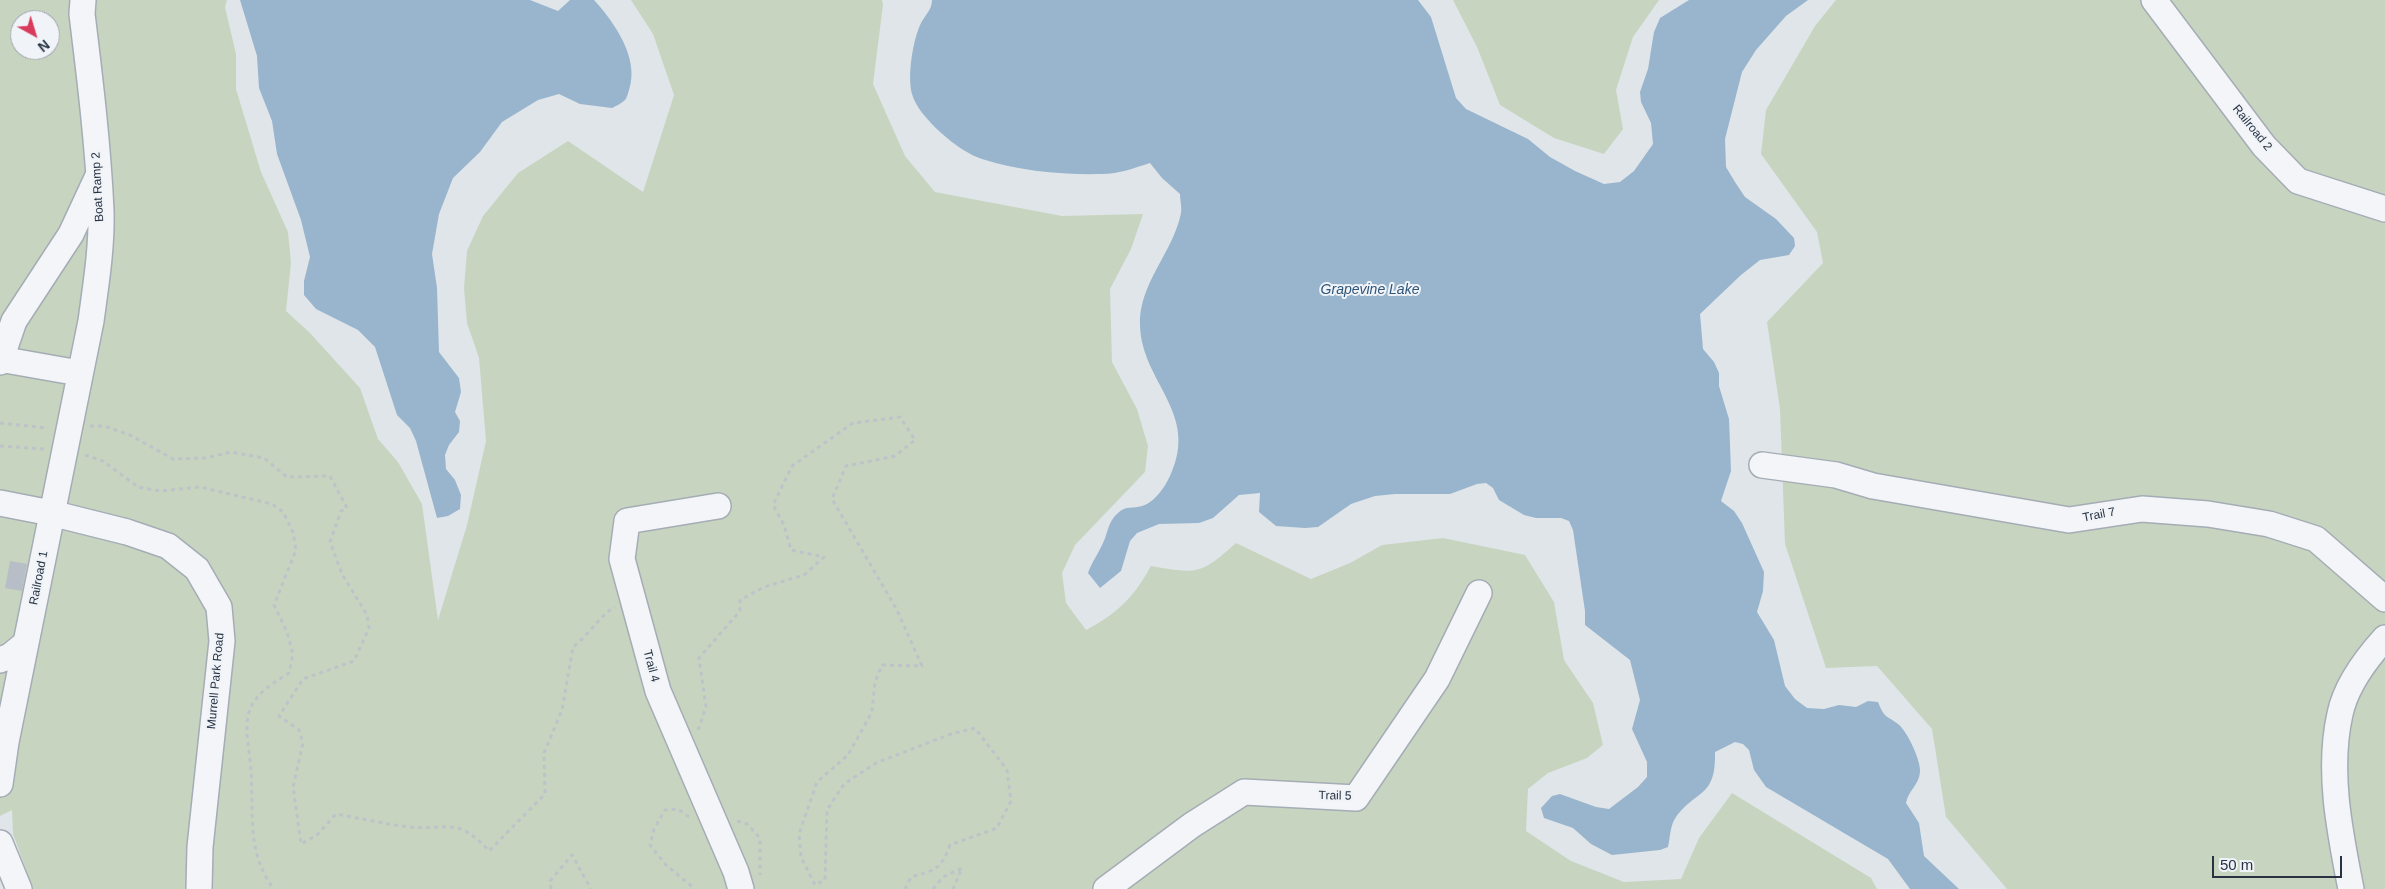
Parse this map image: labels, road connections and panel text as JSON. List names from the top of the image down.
{
  "streets": {
    "street": [
      "Railroad 2",
      "Boat Ramp 2",
      "Trail 7",
      "Railroad 1",
      "Trail 4",
      "Murrell Park Road",
      "Trail 5"
    ]
  },
  "crossings": [
    ["Boat Ramp 2", "Railroad 1"],
    ["Railroad 1", "Murrell Park Road"]
  ],
  "water": ["Grapevine Lake"],
  "scale_bar": "50 m",
  "north": "bottom right"
}
